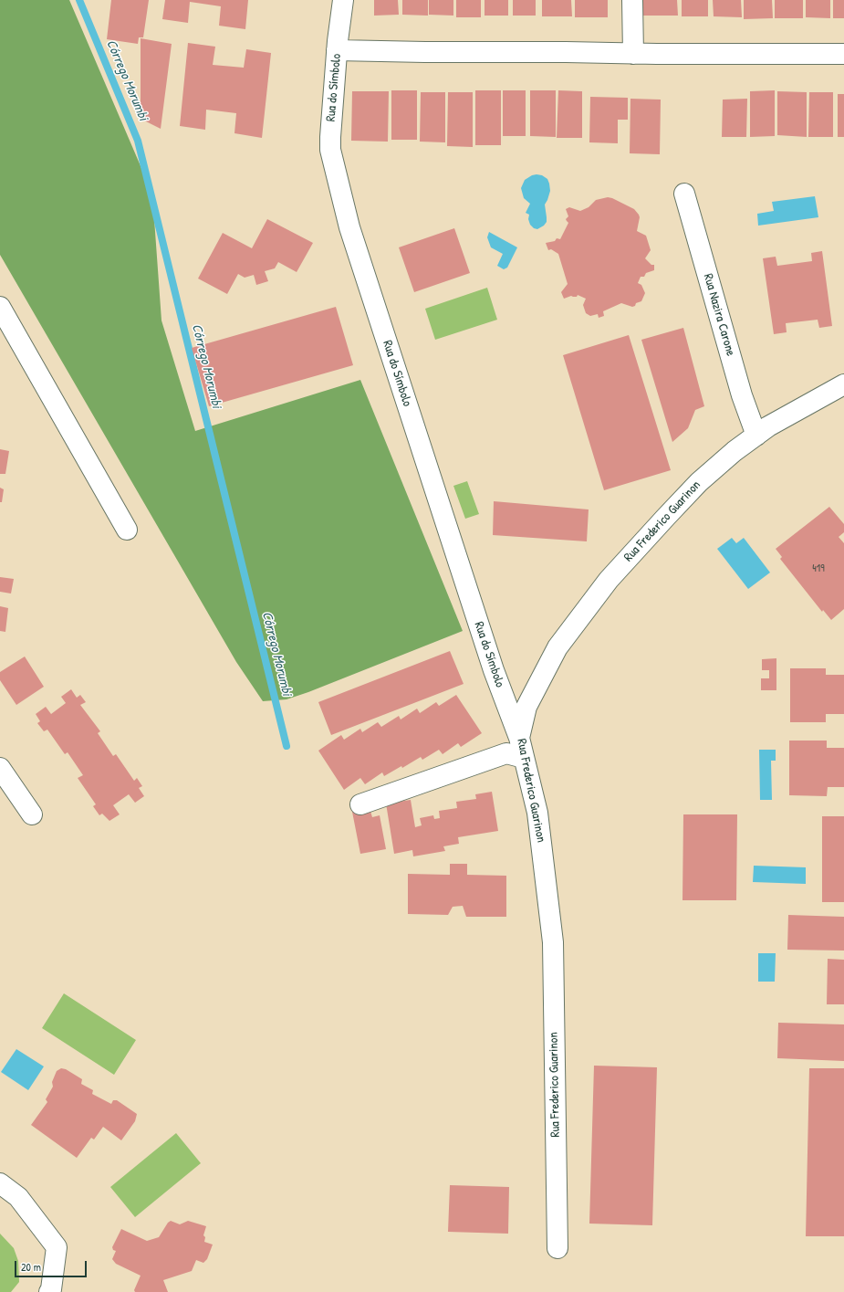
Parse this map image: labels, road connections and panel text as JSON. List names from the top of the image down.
{
  "streets": {
    "street": ["Rua do Símbolo", "Rua Nazira Carone", "Rua Frederico Guarinon"]
  },
  "crossings": [
    ["Rua do Símbolo", "Rua Frederico Guarinon"],
    ["Rua Nazira Carone", "Rua Frederico Guarinon"]
  ],
  "water": ["Córrego Morumbi"],
  "house_numbers": ["419"],
  "scale_bar": "20 m"
}
